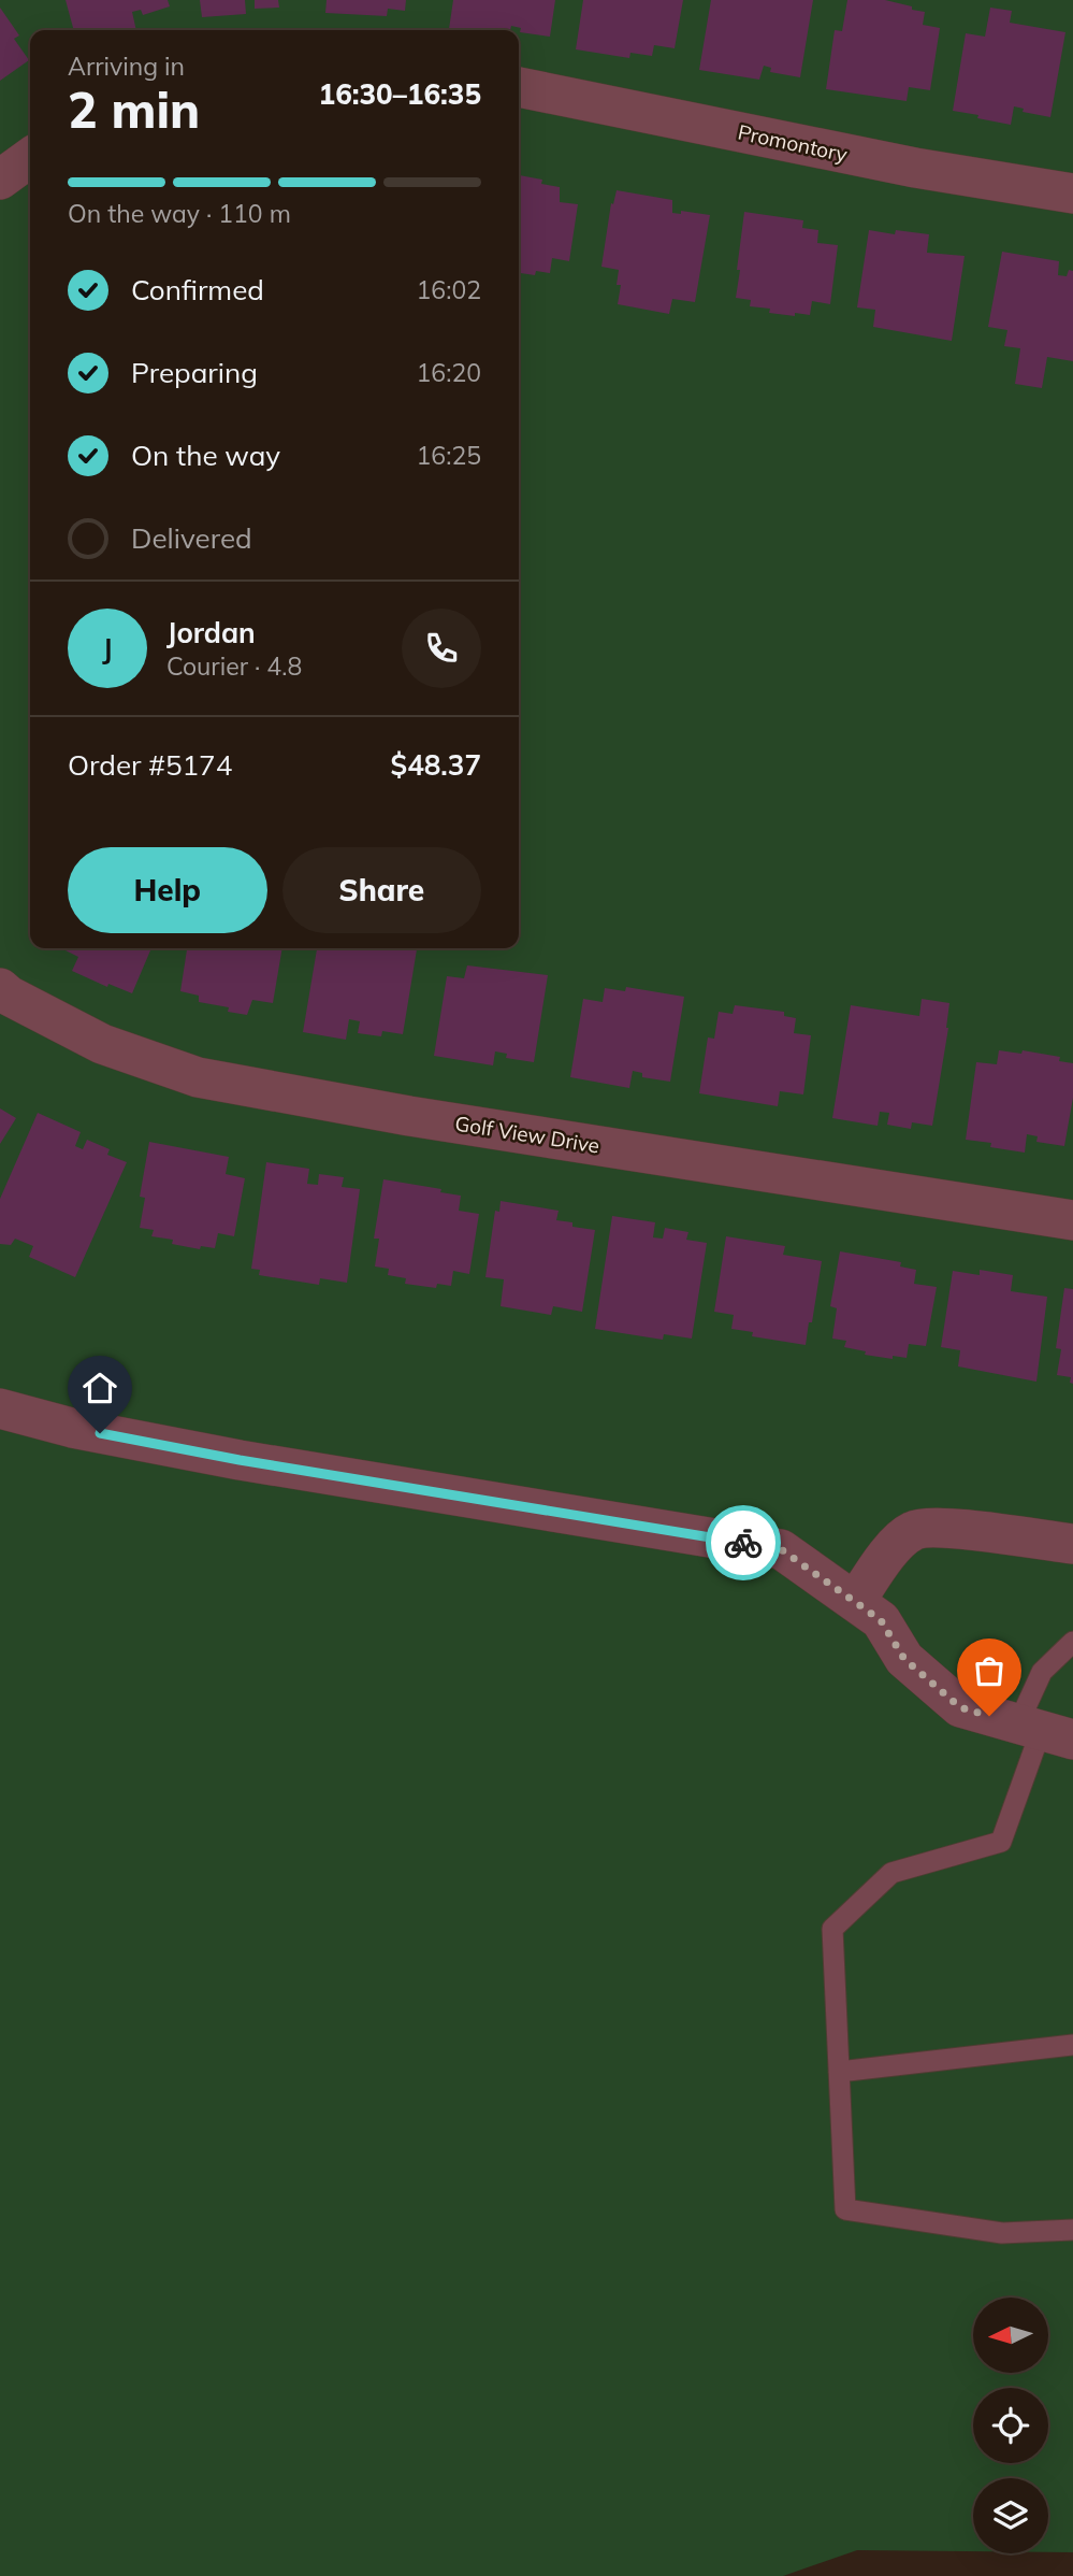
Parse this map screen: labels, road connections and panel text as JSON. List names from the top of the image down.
{
  "streets": {
    "street": ["Promontory", "Golf View Drive"]
  },
  "north": "left",
  "page": {
    "heading": ["2 min", "Arriving in", "16:30–16:35"],
    "panel": [
      "Jordan",
      "Courier · 4.8",
      "Order #5174",
      "$48.37"
    ],
    "bar": "On the way · 110 m",
    "list": [
      ["Confirmed", "16:02"],
      ["Preparing", "16:20"],
      ["On the way", "16:25"],
      "Delivered"
    ],
    "round": "J",
    "buttons": ["Help", "Share"]
  }
}
